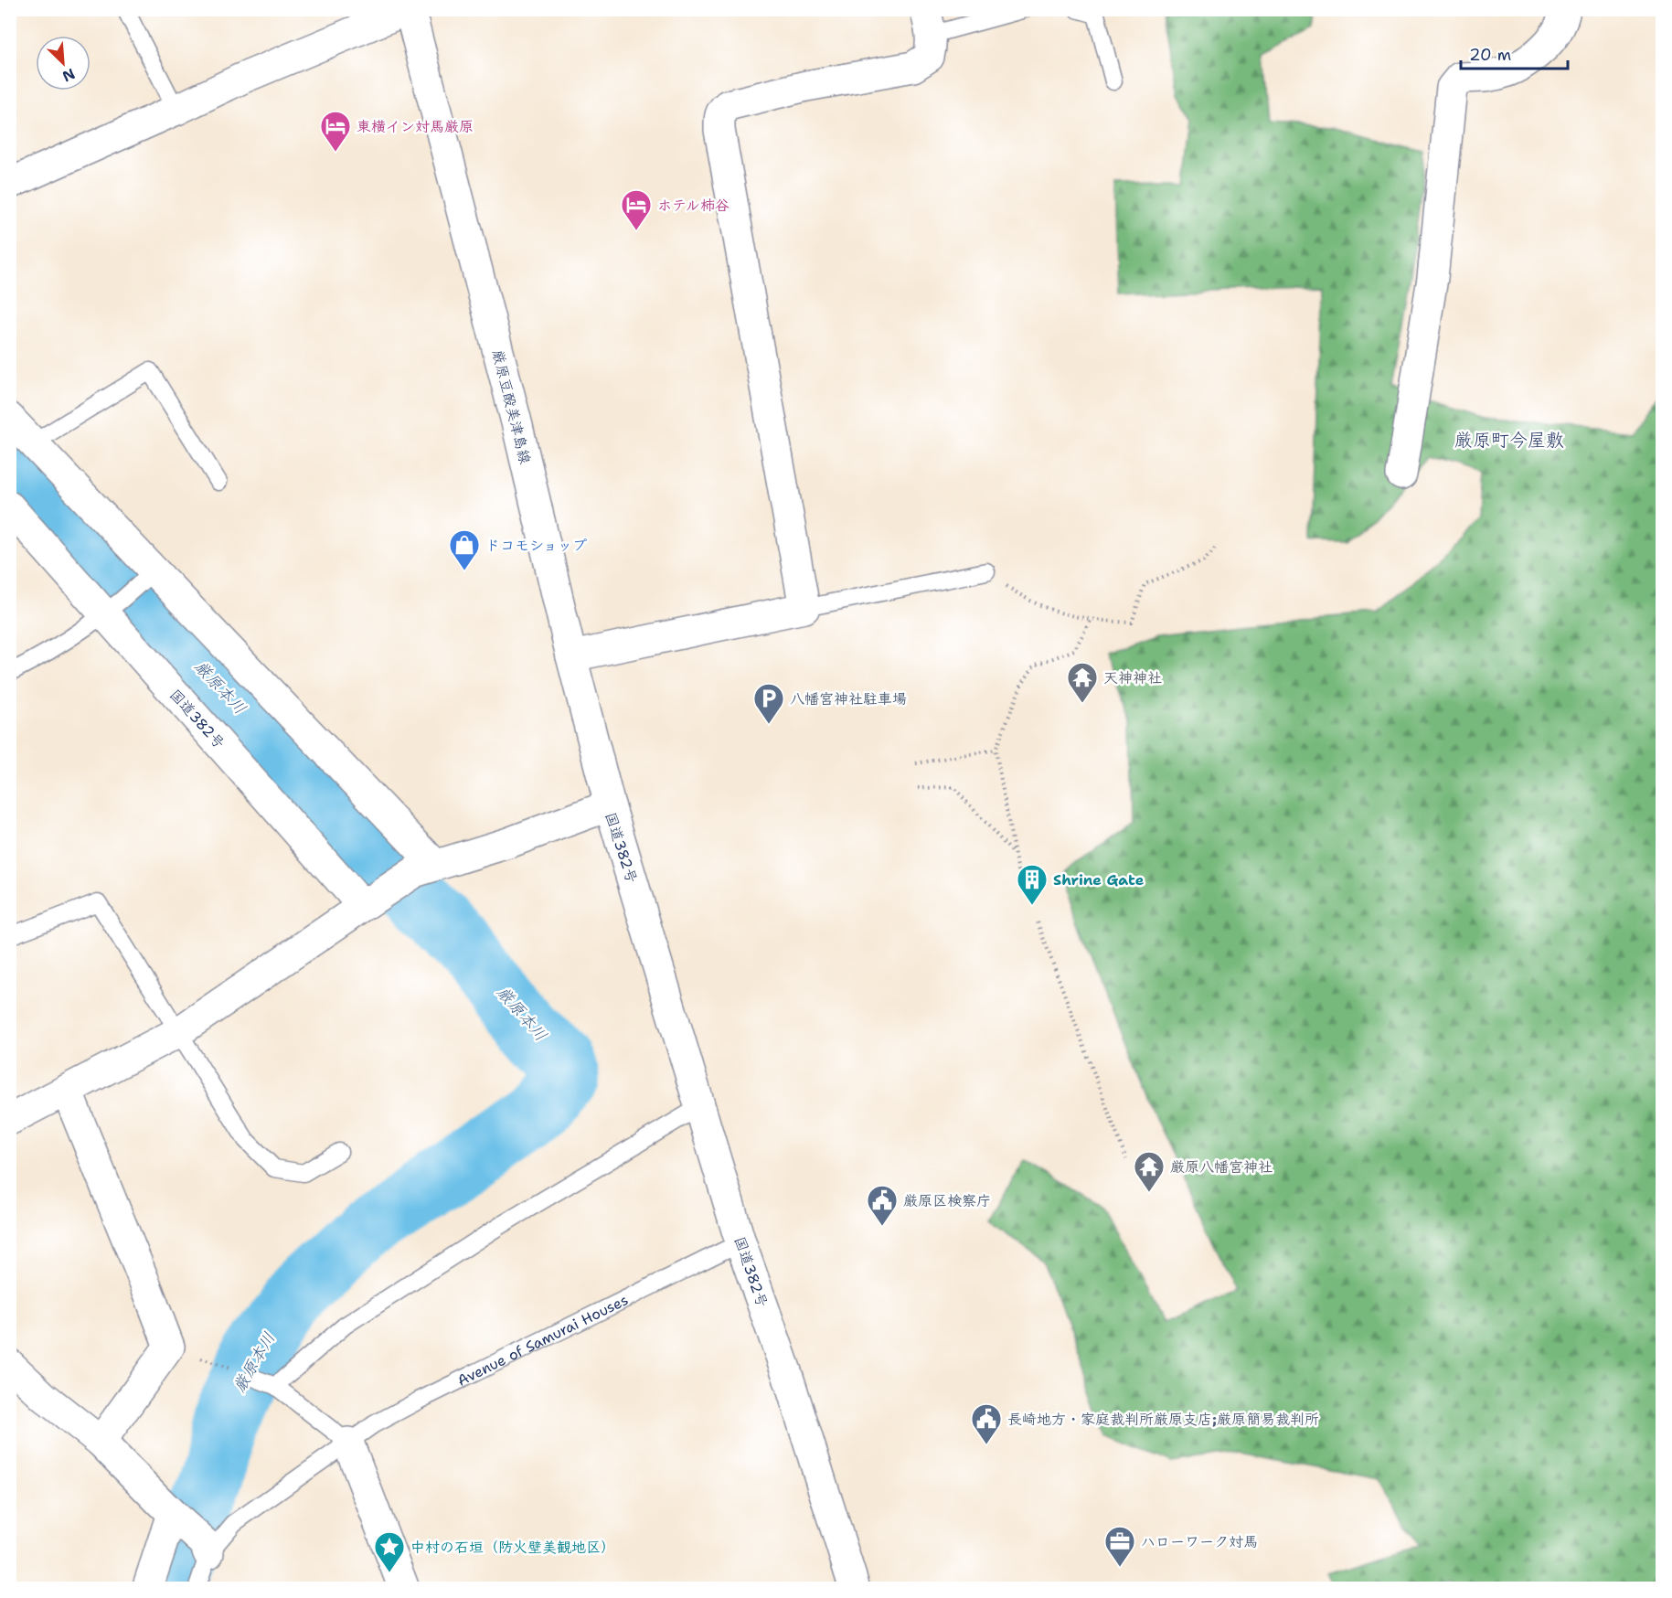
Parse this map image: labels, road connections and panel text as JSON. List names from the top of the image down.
{
  "streets": {
    "main road": ["厳原豆酘美津島線", "国道382号"],
    "lane": ["Avenue of Samurai Houses"]
  },
  "crossings": [
    ["厳原豆酘美津島線", "国道382号"],
    ["国道382号", "Avenue of Samurai Houses"]
  ],
  "districts": ["厳原町今屋敷"],
  "water": ["厳原本川"],
  "places": {
    "hotel": ["東横イン対馬厳原", "ホテル柿谷"],
    "shop": ["ドコモショップ"],
    "temple": ["天神神社", "厳原八幡宮神社"],
    "parking": ["八幡宮神社駐車場"],
    "building": ["Shrine Gate"],
    "public building": ["厳原区検察庁", "長崎地方・家庭裁判所厳原支店;厳原簡易裁判所"],
    "office": ["ハローワーク対馬"],
    "place": ["中村の石垣（防火壁美観地区）"]
  },
  "scale_bar": "20 m",
  "north": "bottom right"
}
